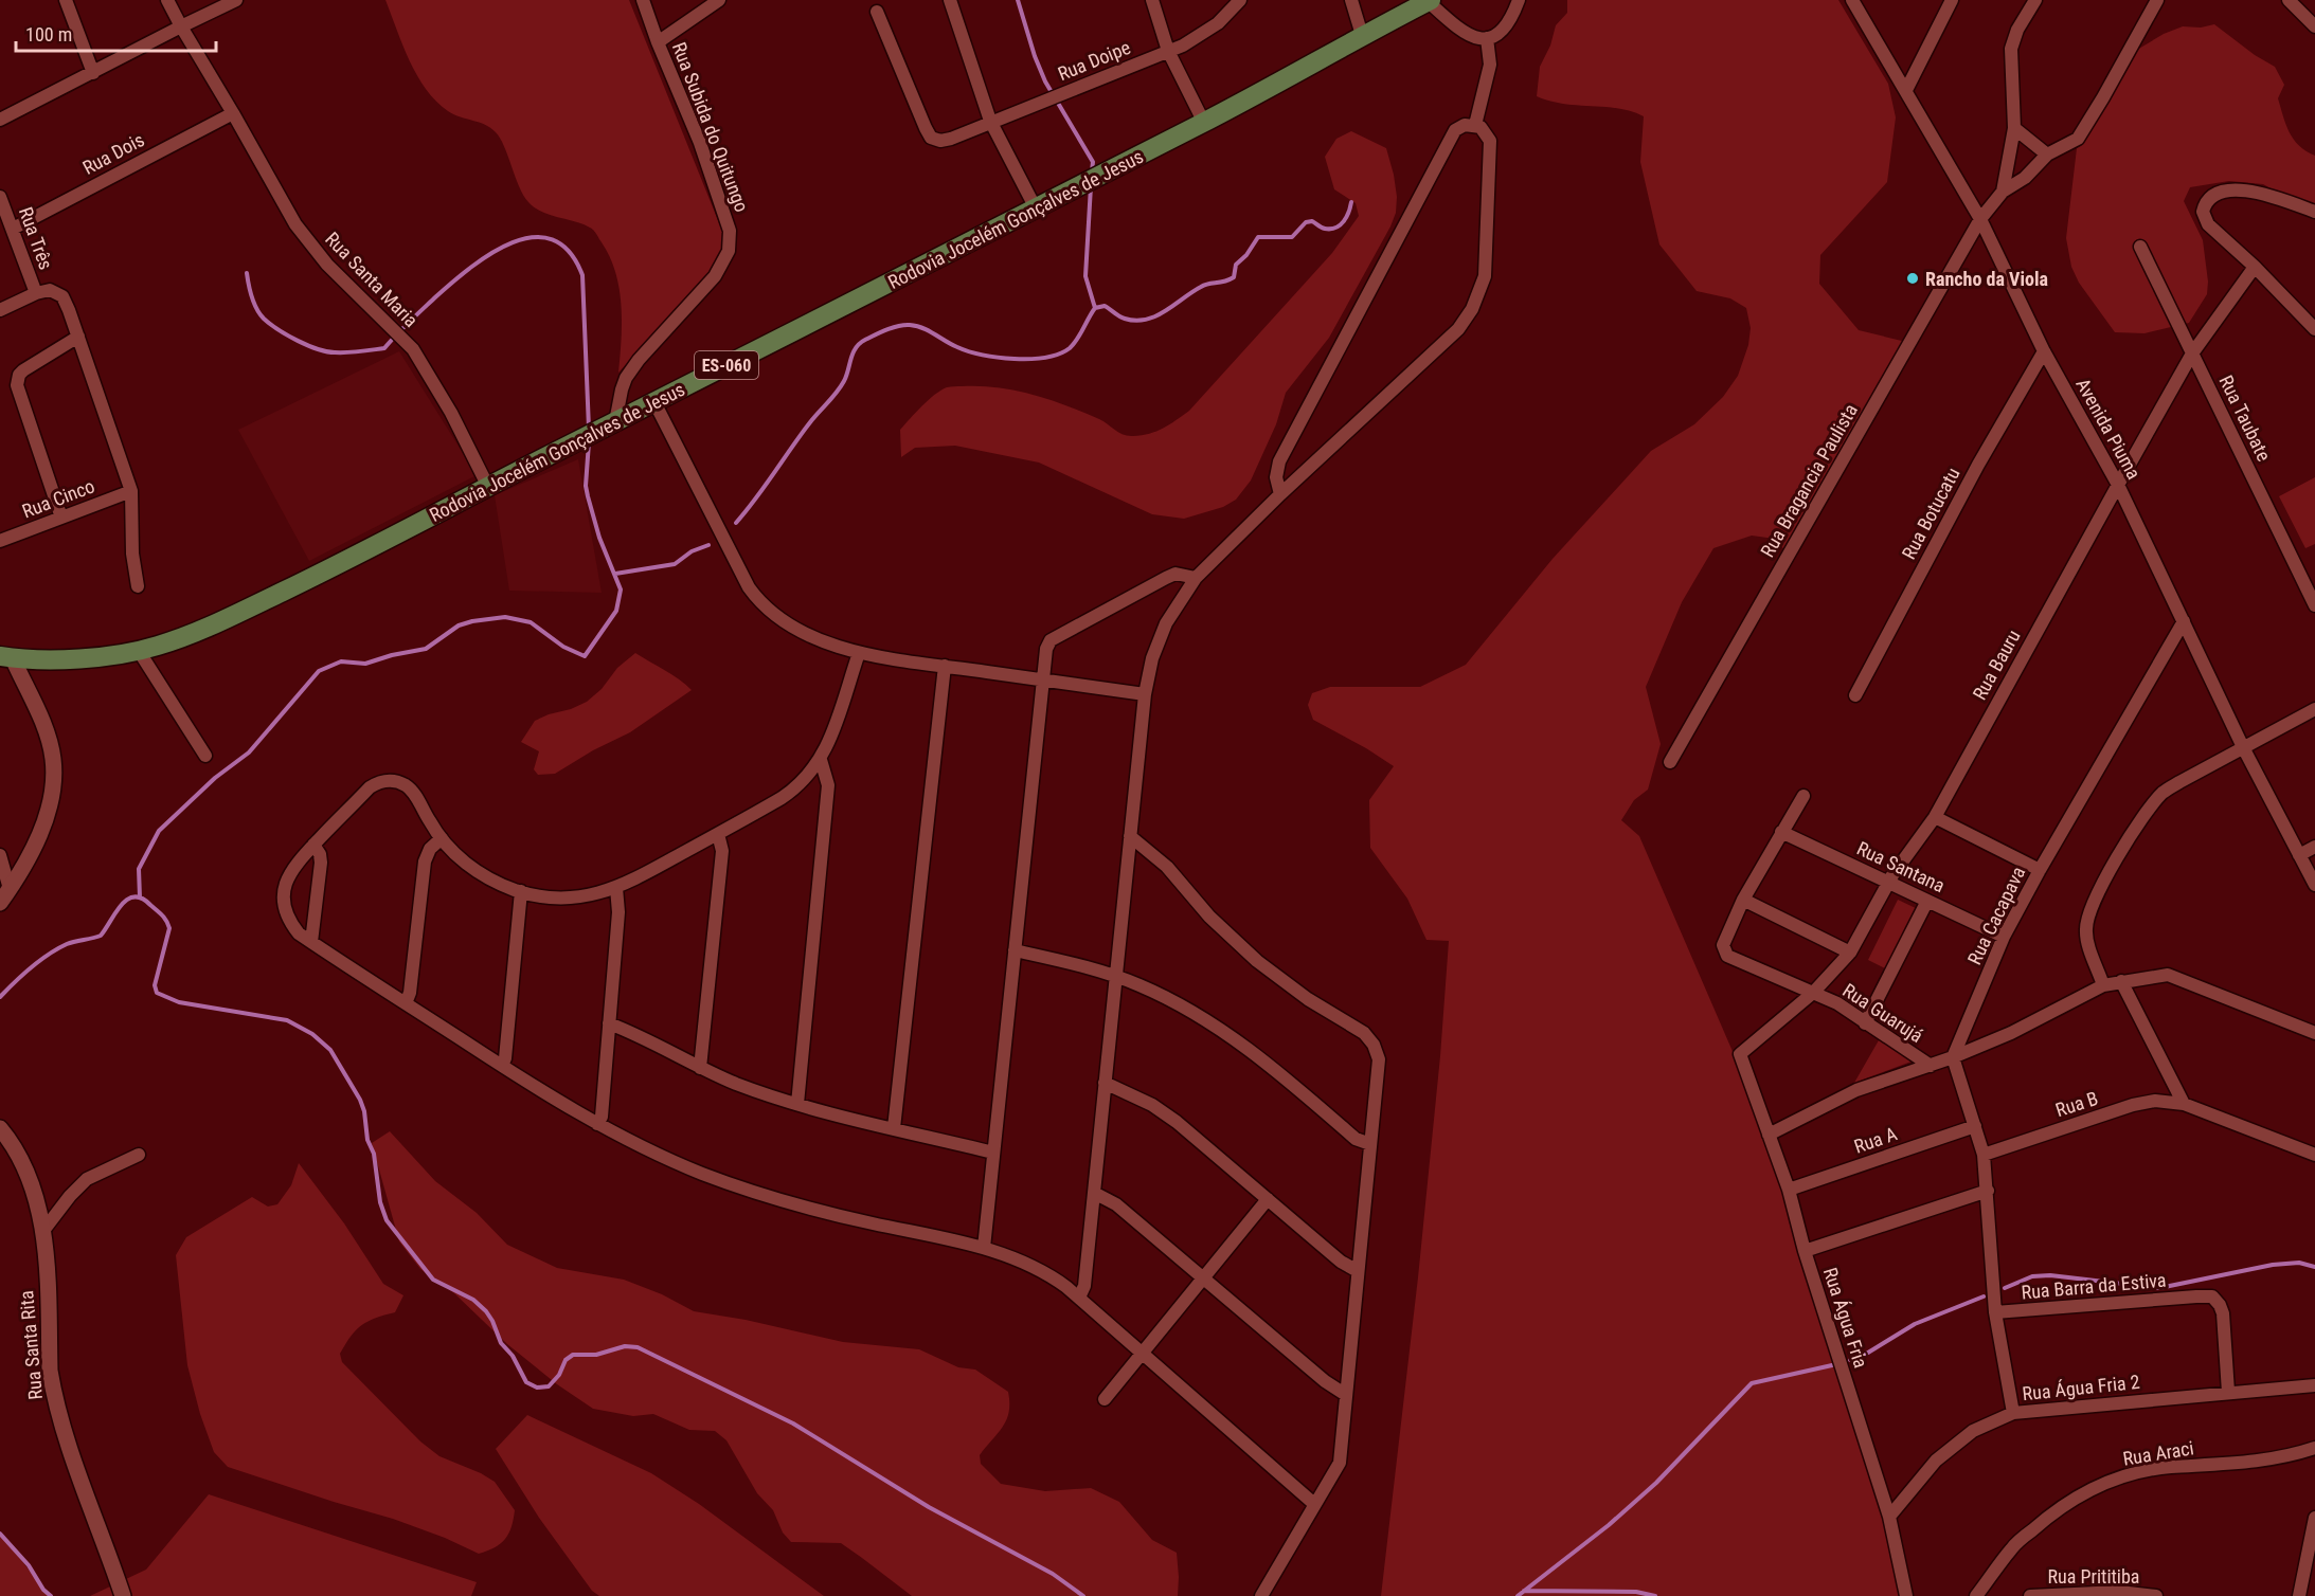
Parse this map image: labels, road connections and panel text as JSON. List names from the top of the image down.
{
  "streets": {
    "main road": ["Rodovia Jocelém Gonçalves de Jesus", "ES-060"],
    "street": [
      "Rua Doipe",
      "Rua Subida do Quitungo",
      "Rua Dois",
      "Rua Três",
      "Rua Santa Maria",
      "Rua Taubate",
      "Avenida Piuma",
      "Rua Bragancia Paulista",
      "Rua Cinco",
      "Rua Botucatu",
      "Rua Bauru",
      "Rua Santana",
      "Rua Cacapava",
      "Rua Guarujá",
      "Rua B",
      "Rua A",
      "Rua Barra da Estiva",
      "Rua Água Fria",
      "Rua Santa Rita",
      "Rua Água Fria 2",
      "Rua Araci",
      "Rua Prititiba"
    ]
  },
  "crossings": [
    ["Rua Subida do Quitungo", "Rodovia Jocelém Gonçalves de Jesus"],
    ["Rua Dois", "Rua Três"],
    ["Rua Dois", "Rua Santa Maria"],
    ["Rodovia Jocelém Gonçalves de Jesus", "Rua Santa Maria"],
    ["Rua Taubate", "Rua Bauru"],
    ["Avenida Piuma", "Rua Bragancia Paulista"],
    ["Avenida Piuma", "Rua Botucatu"],
    ["Avenida Piuma", "Rua Bauru"],
    ["Avenida Piuma", "Rua Cacapava"],
    ["Rua Bauru", "Rua Santana"],
    ["Rua Bauru", "Rua Guarujá"],
    ["Rua Bauru", "Rua Água Fria"],
    ["Rua Santana", "Rua Cacapava"],
    ["Rua A", "Rua Água Fria"],
    ["Rua Barra da Estiva", "Rua Água Fria 2"],
    ["Rua Água Fria", "Rua Água Fria 2"]
  ],
  "places": ["Rancho da Viola"],
  "scale_bar": "100 m"
}
